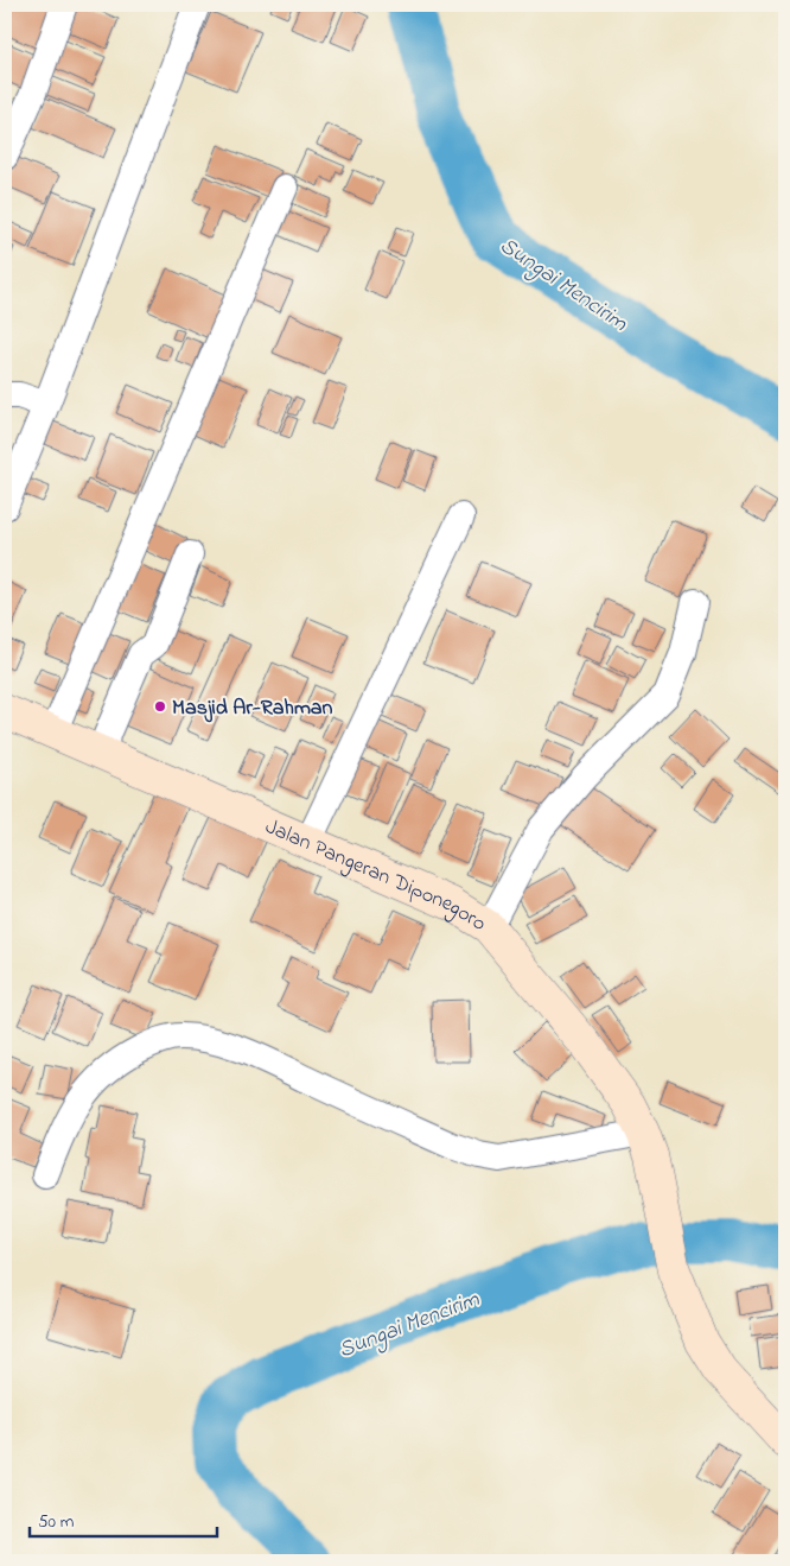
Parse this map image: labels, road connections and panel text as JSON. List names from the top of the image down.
{
  "streets": {
    "street": ["Jalan Pangeran Diponegoro"]
  },
  "water": ["Sungai Mencirim"],
  "places": ["Masjid Ar-Rahman"],
  "scale_bar": "50 m"
}
